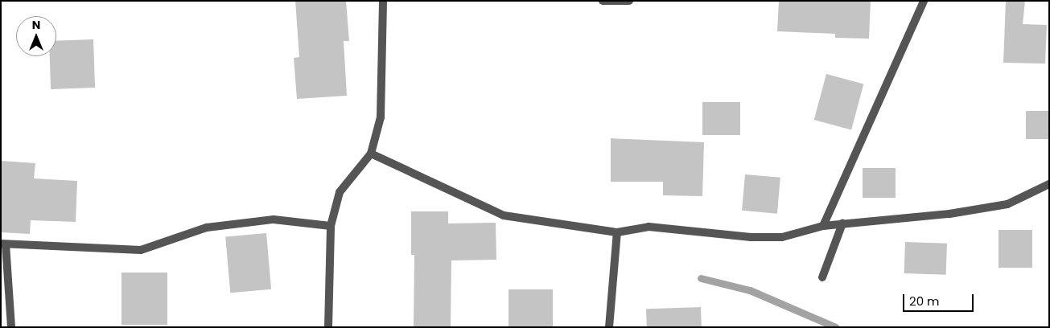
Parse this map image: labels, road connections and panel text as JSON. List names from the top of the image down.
{
  "scale_bar": "20 m",
  "north": "top"
}
